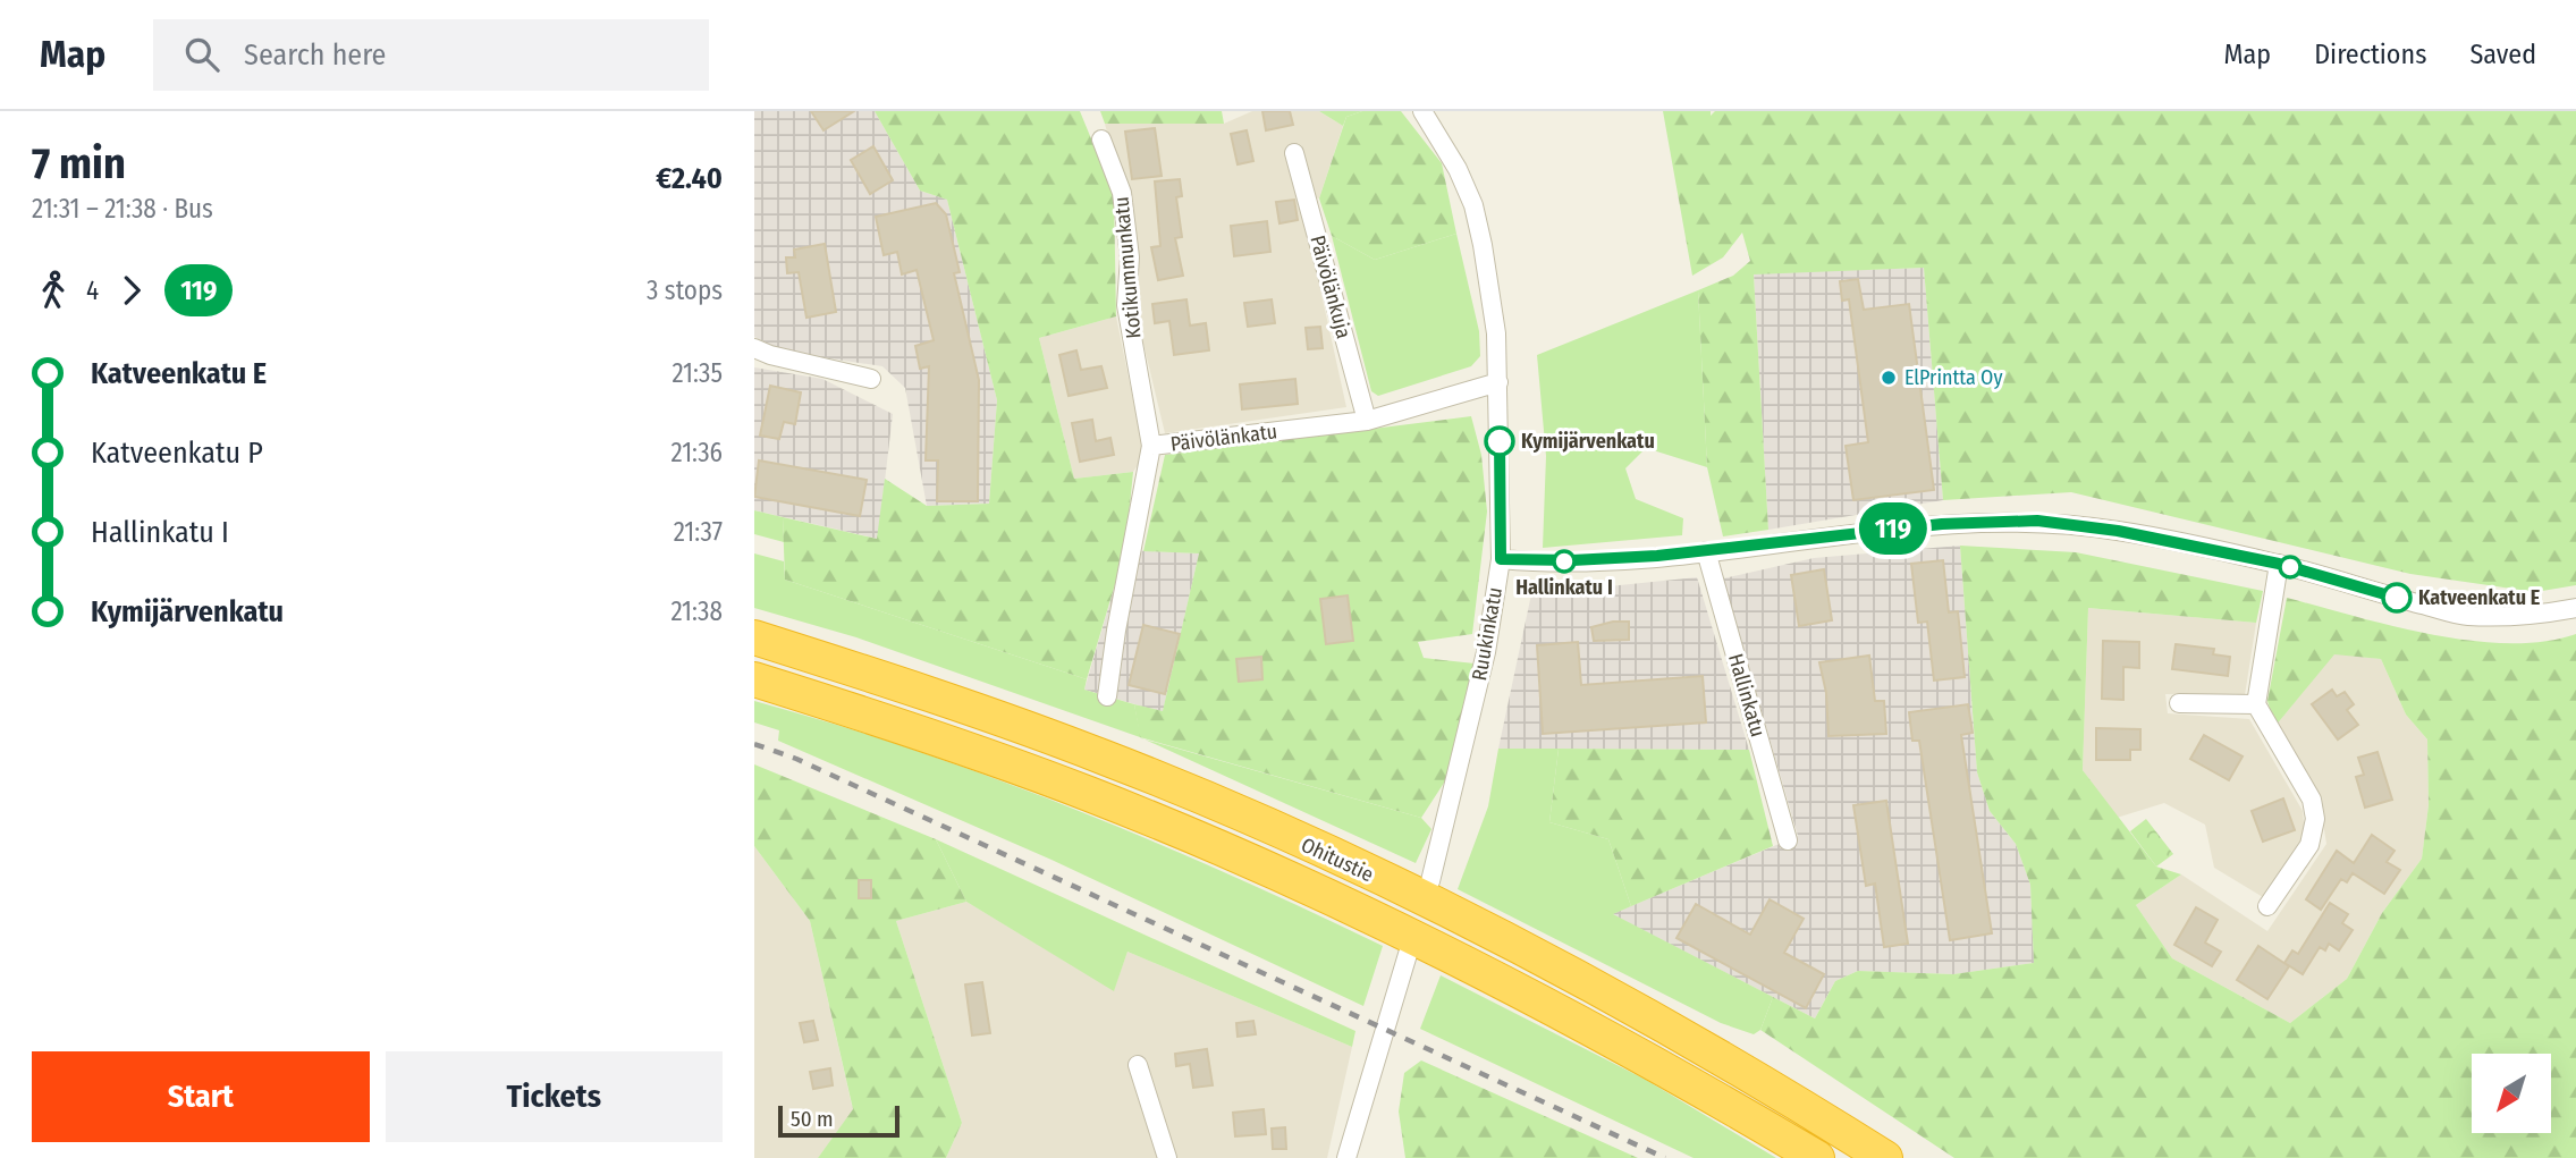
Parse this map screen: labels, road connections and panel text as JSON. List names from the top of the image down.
{
  "streets": {
    "highway": ["Ohitustie"],
    "street": [
      "Kotikummunkatu",
      "Päivölänkuja",
      "Päivölänkatu",
      "Ruukinkatu",
      "Hallinkatu"
    ]
  },
  "crossings": [
    ["Kotikummunkatu", "Päivölänkatu"],
    ["Päivölänkuja", "Päivölänkatu"],
    ["Päivölänkatu", "Ruukinkatu"]
  ],
  "places": [
    "ElPrintta Oy",
    "Kymijärvenkatu",
    "Hallinkatu I",
    "Katveenkatu E"
  ],
  "lines": ["bus line 119"],
  "scale_bar": "50 m",
  "north": "bottom left",
  "page": {
    "header": "Map",
    "search": "Search here",
    "nav": ["Map", "Directions", "Saved"],
    "heading": ["7 min", "21:31 – 21:38 · Bus", "€2.40"],
    "on_map": "119",
    "legs": ["4", "119", "3 stops"],
    "list": [
      {
        "name": "Katveenkatu E",
        "value": "21:35"
      },
      {
        "name": "Katveenkatu P",
        "value": "21:36"
      },
      {
        "name": "Hallinkatu I",
        "value": "21:37"
      },
      {
        "name": "Kymijärvenkatu",
        "value": "21:38"
      }
    ],
    "buttons": ["Start", "Tickets"],
    "scale": "50 m"
  }
}
